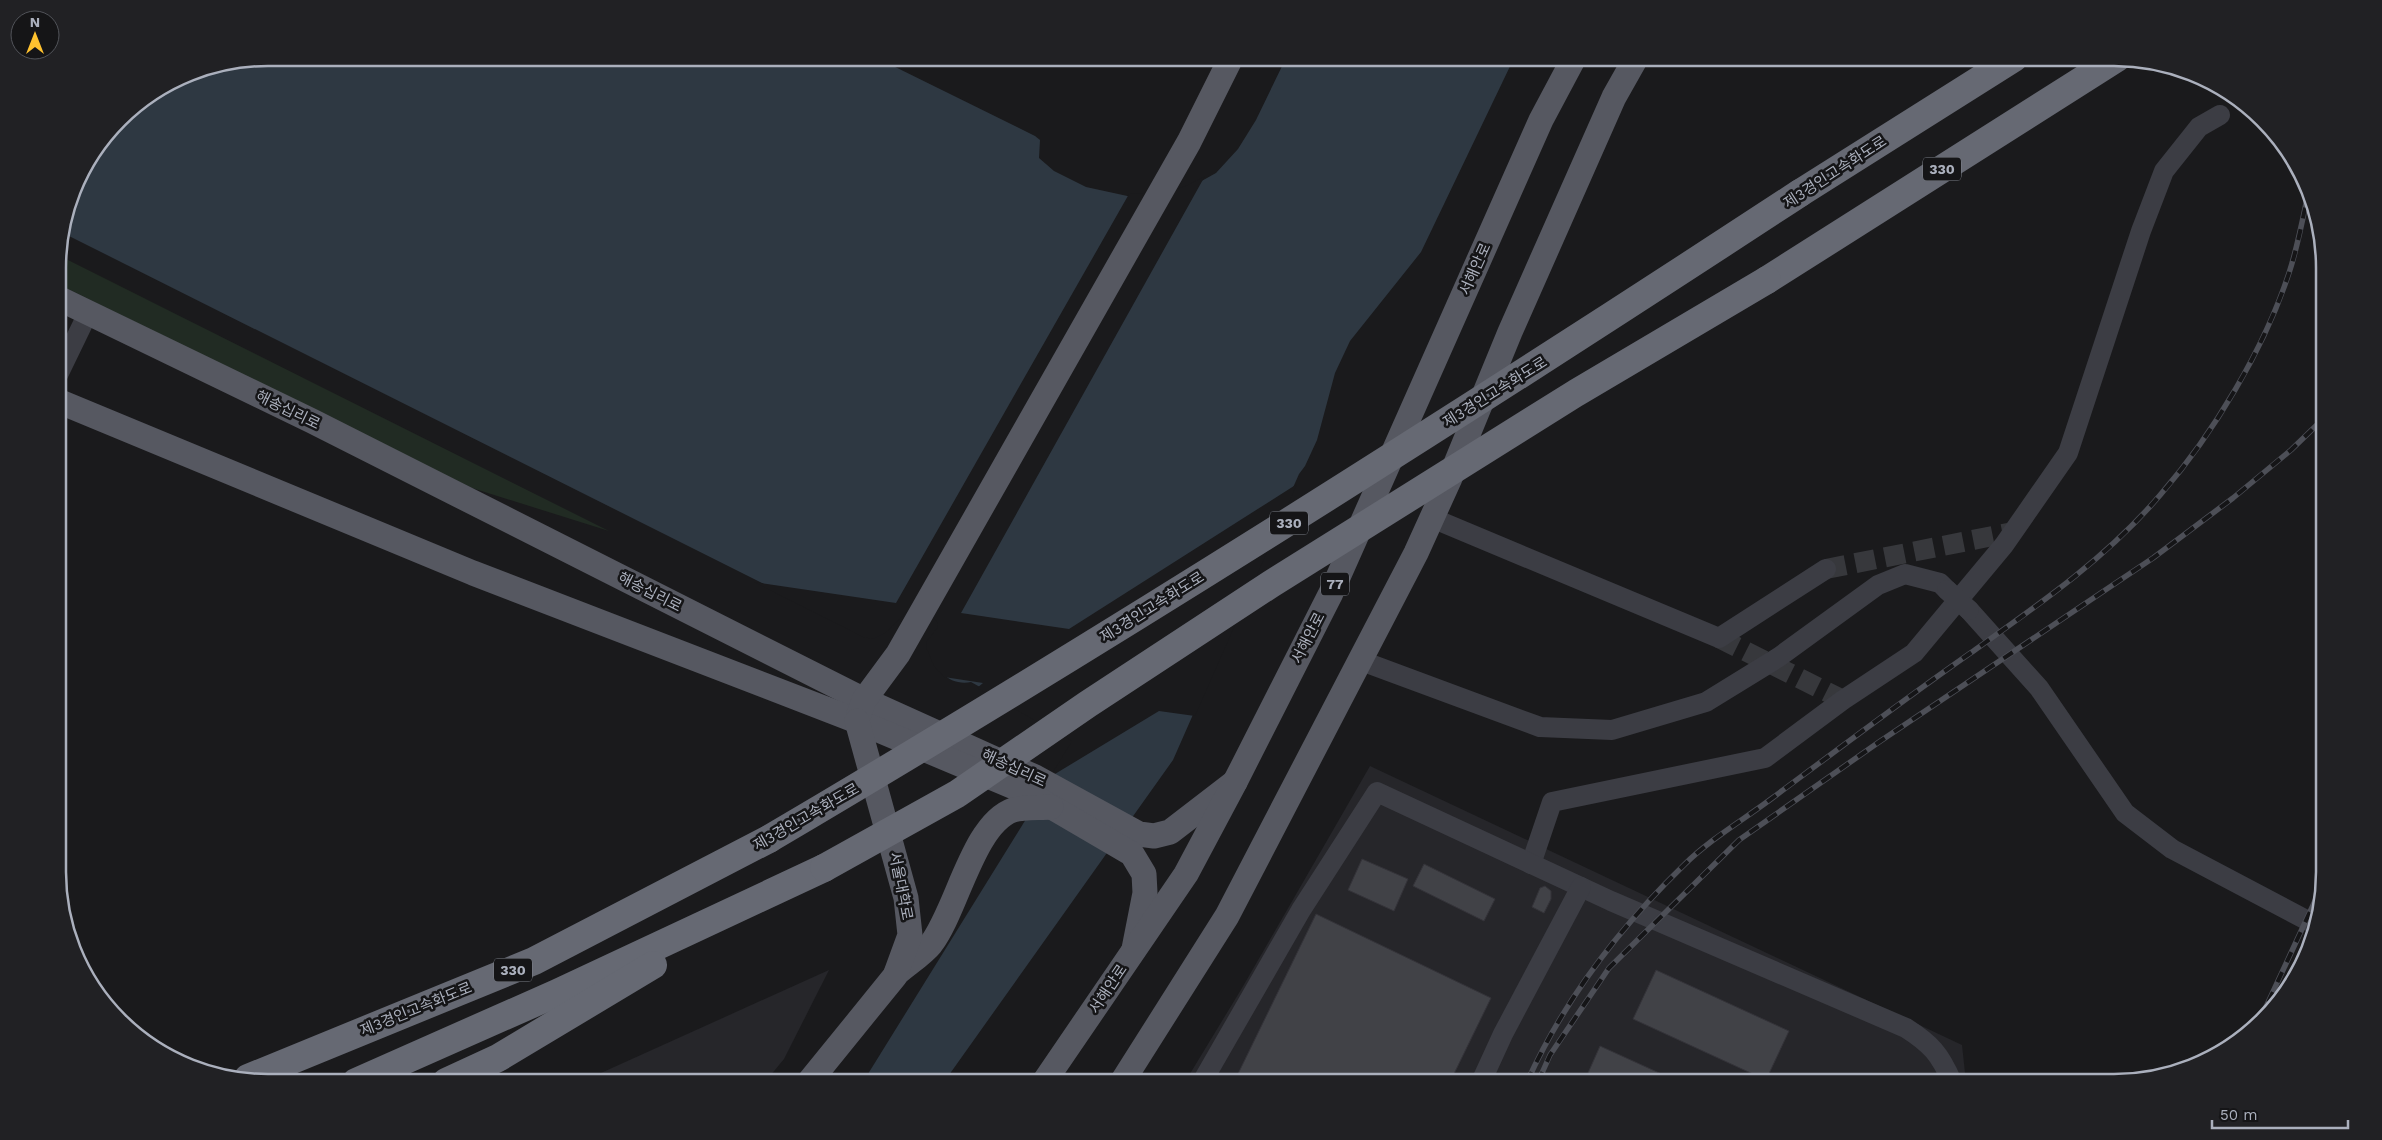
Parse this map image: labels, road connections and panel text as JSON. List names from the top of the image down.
{
  "streets": {
    "highway": ["330", "제3경인고속화도로"],
    "main road": [
      "서해안로",
      "해송십리로",
      "77",
      "서울대학로"
    ]
  },
  "crossings": [
    ["서해안로", "해송십리로"],
    ["해송십리로", "서울대학로"]
  ],
  "scale_bar": "50 m",
  "north": "top"
}
